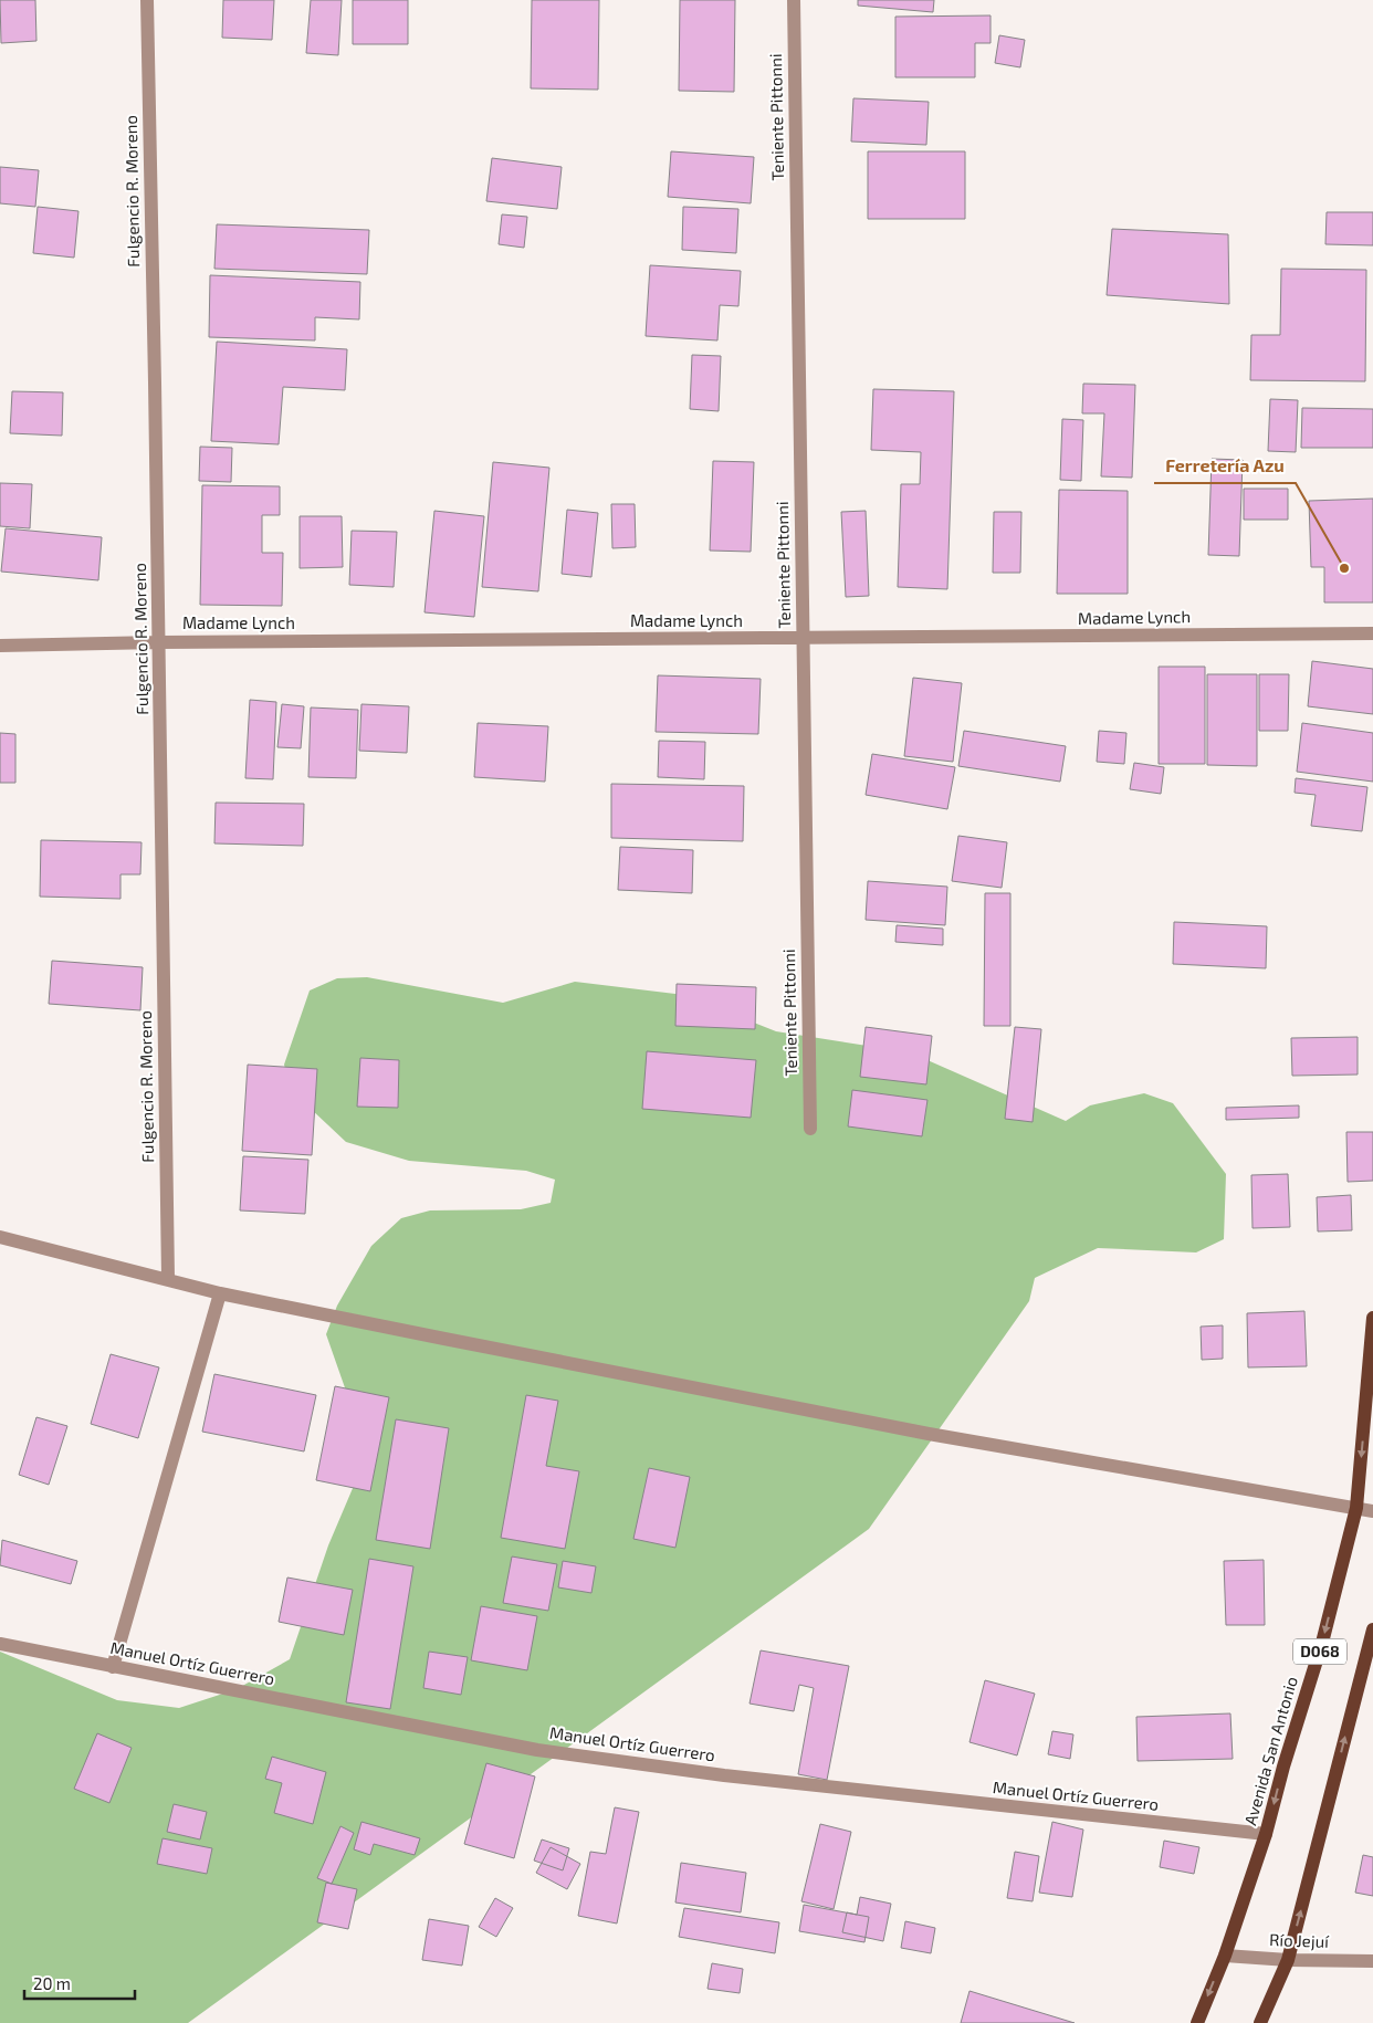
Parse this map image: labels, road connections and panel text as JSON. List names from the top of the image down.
{
  "streets": {
    "main road": ["D068", "Avenida San Antonio"],
    "street": [
      "Teniente Pittonni",
      "Fulgencio R. Moreno",
      "Madame Lynch",
      "Manuel Ortíz Guerrero",
      "Río Jejuí"
    ]
  },
  "crossings": [
    ["Teniente Pittonni", "Madame Lynch"],
    ["Fulgencio R. Moreno", "Madame Lynch"],
    ["D068", "Río Jejuí"],
    ["Manuel Ortíz Guerrero", "Avenida San Antonio"],
    ["Avenida San Antonio", "Río Jejuí"]
  ],
  "places": ["Ferretería Azu"],
  "scale_bar": "20 m"
}
